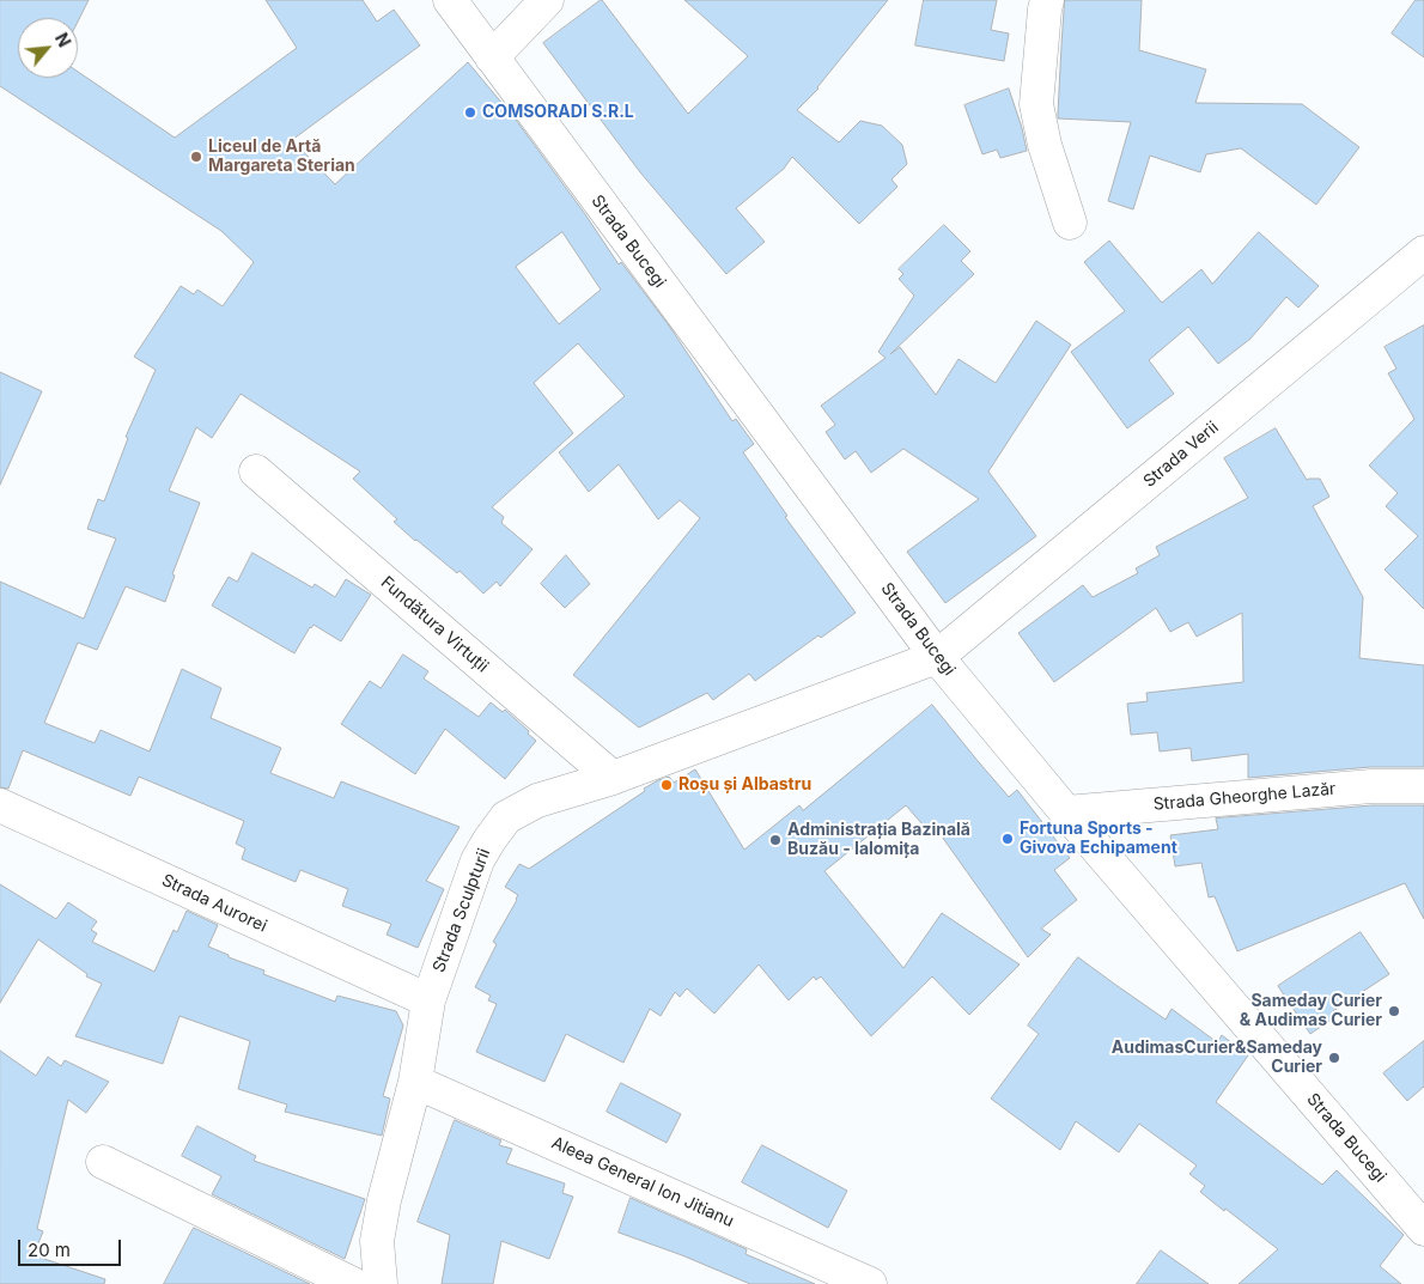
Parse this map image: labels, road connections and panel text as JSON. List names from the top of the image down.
{
  "streets": {
    "street": [
      "Strada Bucegi",
      "Strada Verii",
      "Fundătura Virtuții",
      "Strada Gheorghe Lazăr",
      "Strada Aurorei",
      "Strada Sculpturii",
      "Aleea General Ion Jitianu"
    ]
  },
  "crossings": [
    ["Strada Bucegi", "Strada Verii"],
    ["Strada Bucegi", "Strada Gheorghe Lazăr"],
    ["Strada Bucegi", "Strada Sculpturii"],
    ["Strada Verii", "Strada Sculpturii"],
    ["Fundătura Virtuții", "Strada Sculpturii"],
    ["Strada Aurorei", "Strada Sculpturii"],
    ["Strada Sculpturii", "Aleea General Ion Jitianu"]
  ],
  "places": [
    "COMSORADI S.R.L",
    "Liceul de Artă Margareta Sterian",
    "Roșu și Albastru",
    "Fortuna Sports - Givova Echipament",
    "Administrația Bazinală Buzău - Ialomița",
    "Sameday Curier & Audimas Curier",
    "AudimasCurier&Sameday Curier"
  ],
  "scale_bar": "20 m",
  "north": "top right"
}
